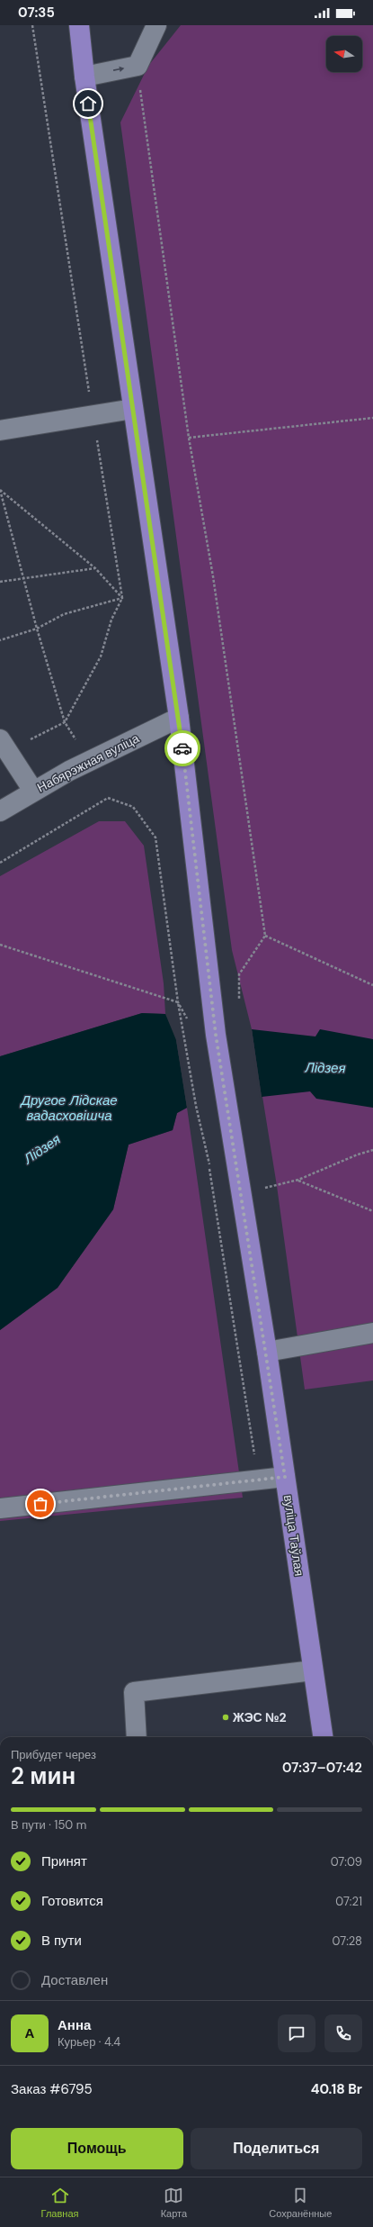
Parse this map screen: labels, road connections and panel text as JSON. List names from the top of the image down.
{
  "streets": {
    "main road": ["вуліца Таўлая"],
    "street": ["Набярэжная вуліца"]
  },
  "crossings": [
    ["Набярэжная вуліца", "вуліца Таўлая"]
  ],
  "water": ["Лідзея", "Другое Лідскае вадасховішча"],
  "places": ["ЖЭС №2"],
  "north": "left",
  "page": {
    "status": "07:35",
    "heading": ["2 мин", "Прибудет через", "07:37–07:42"],
    "panel": [
      "Анна",
      "Курьер · 4.4",
      "Заказ #6795",
      "40.18 Br"
    ],
    "bar": "В пути · 150 m",
    "list": [
      ["Принят", "07:09"],
      ["Готовится", "07:21"],
      ["В пути", "07:28"],
      "Доставлен"
    ],
    "round": "А",
    "buttons": ["Помощь", "Поделиться"],
    "tabs": ["Главная", "Карта", "Сохранённые"]
  }
}
